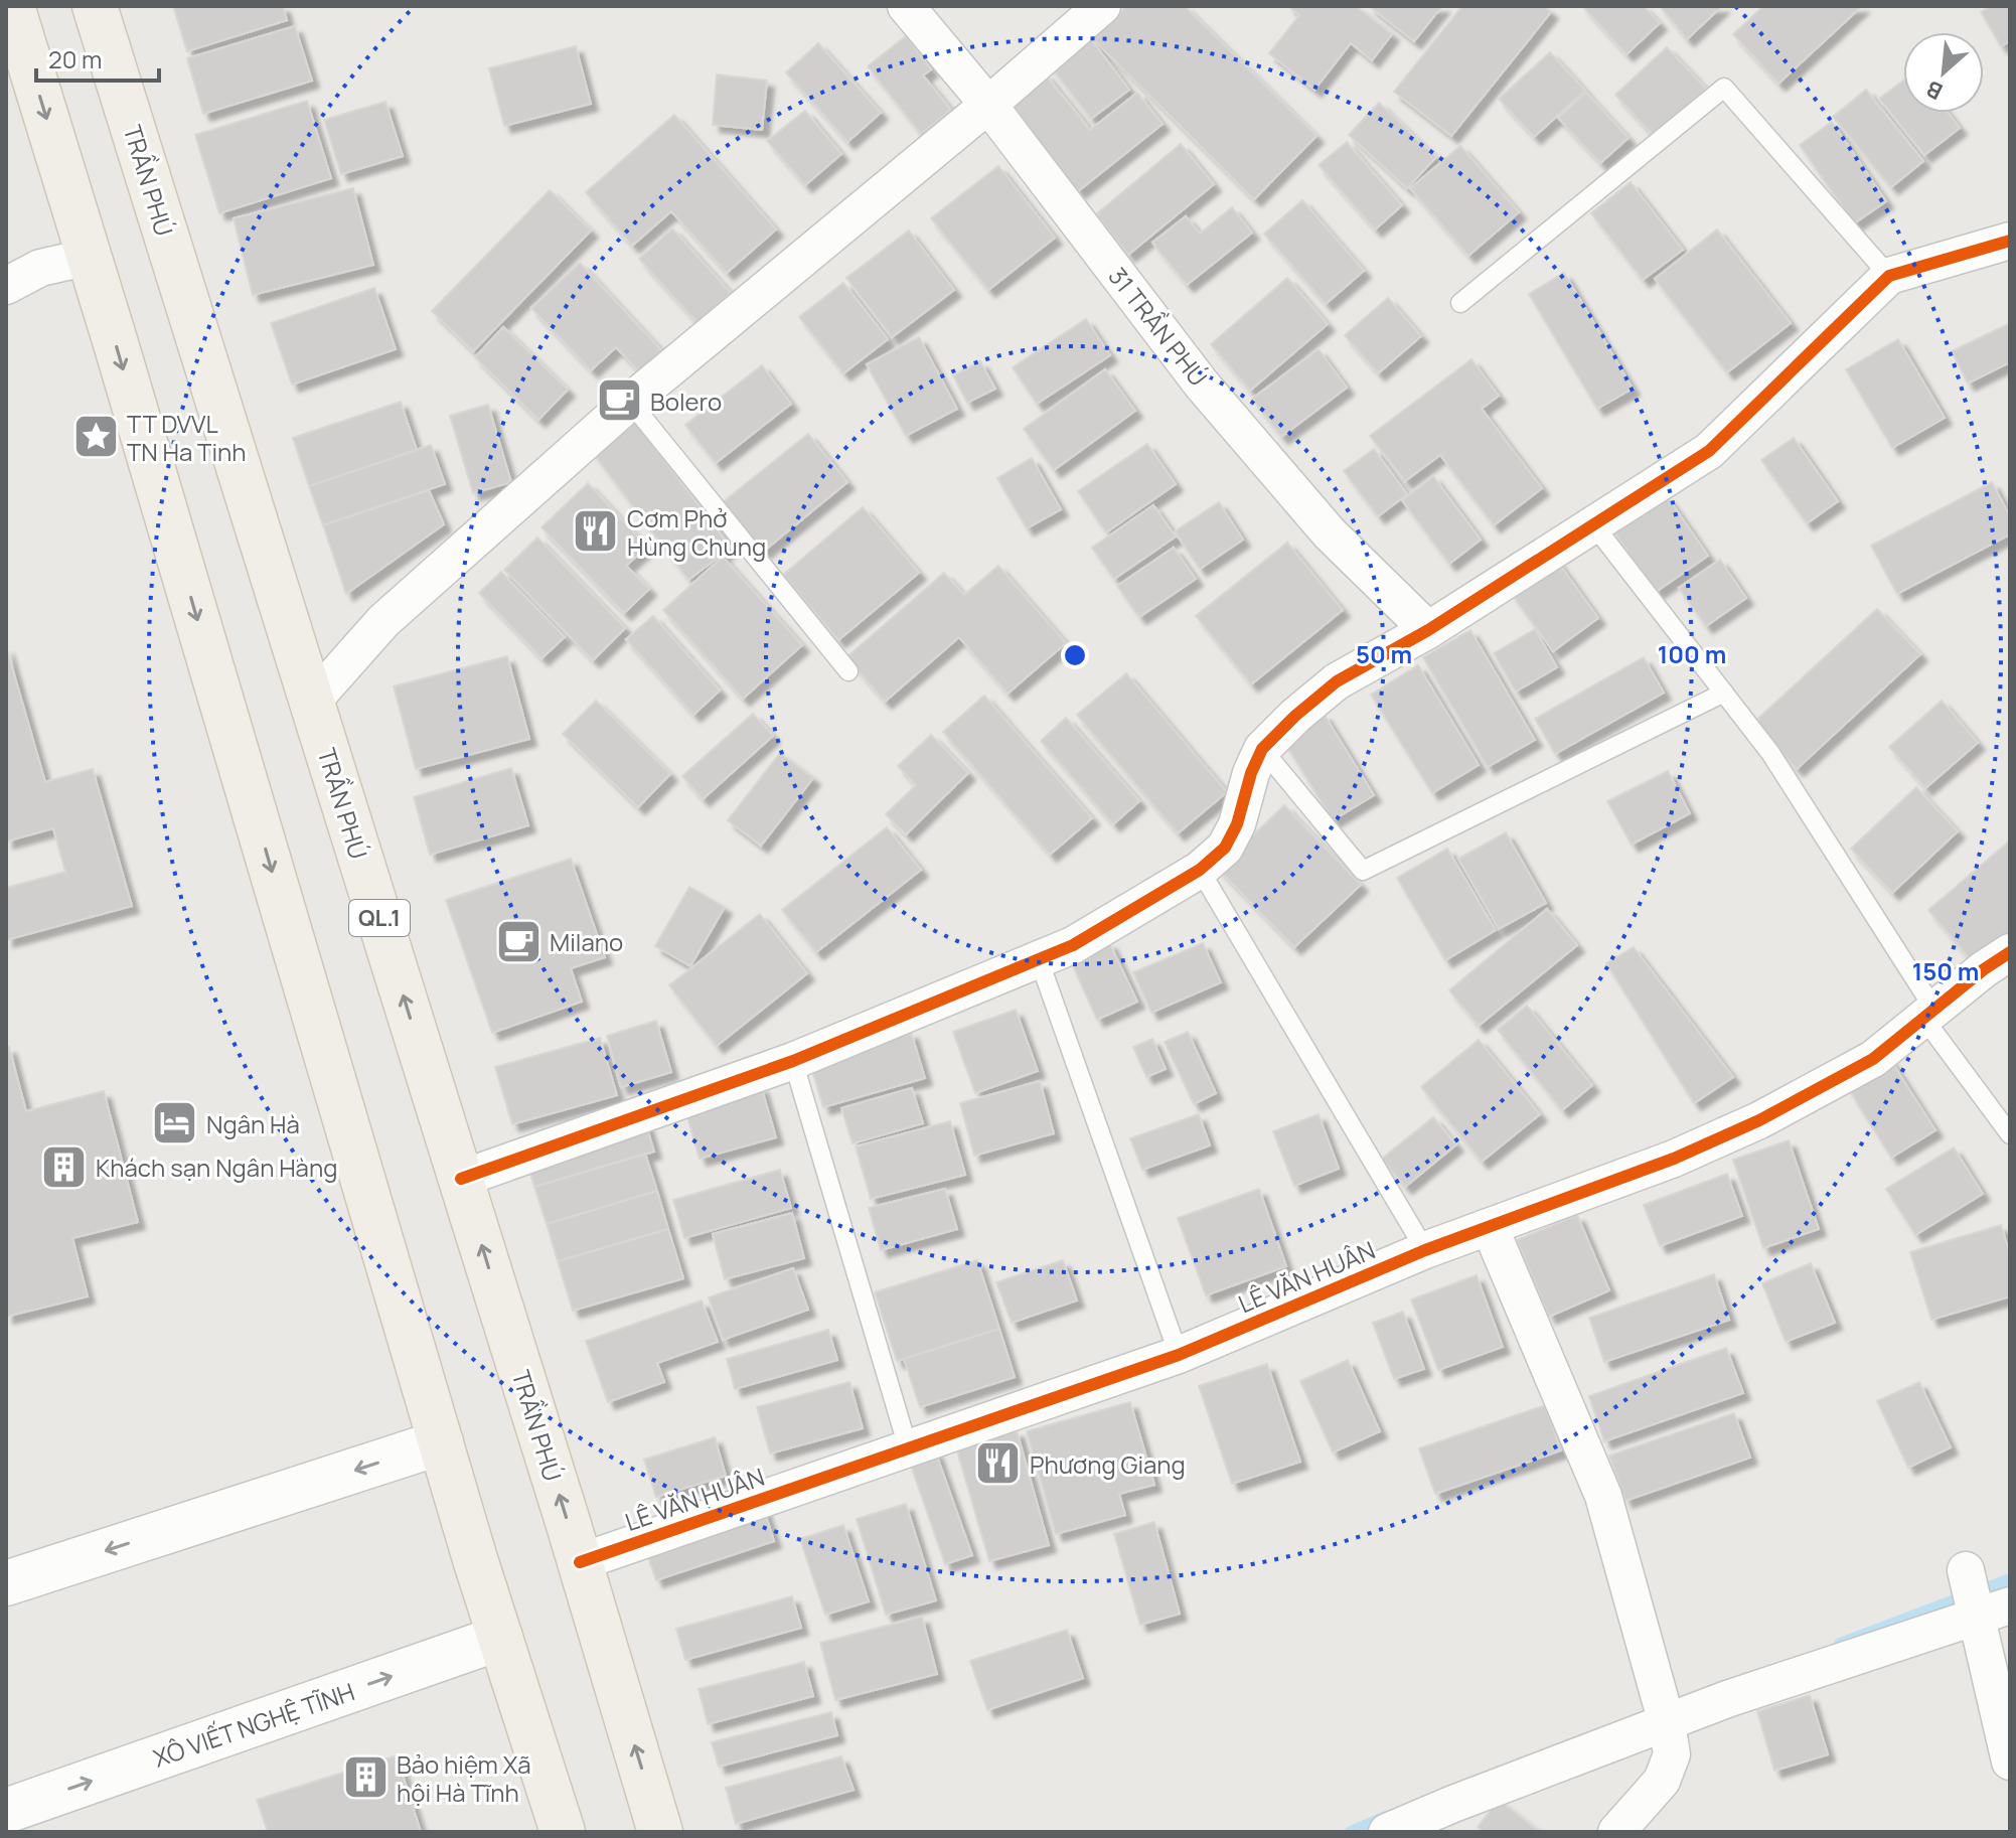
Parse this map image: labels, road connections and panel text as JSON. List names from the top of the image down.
{
  "streets": {
    "main road": ["TRẦN PHÚ", "QL.1"],
    "street": ["31 TRẦN PHÚ", "LÊ VĂN HUÂN", "XÔ VIẾT NGHỆ TĨNH"]
  },
  "crossings": [
    ["TRẦN PHÚ", "LÊ VĂN HUÂN"]
  ],
  "places": {
    "cafe": ["Bolero", "Milano"],
    "place": ["TT DVVL TN Ha Tinh"],
    "restaurant": ["Cơm Phở Hùng Chung", "Phương Giang"],
    "hotel": ["Ngân Hà"],
    "building": ["Khách sạn Ngân Hàng", "Bảo hiệm Xã hội Hà Tĩnh"]
  },
  "scale_bar": "20 m",
  "north": "bottom left",
  "rings": ["50 m", "100 m", "150 m"]
}
